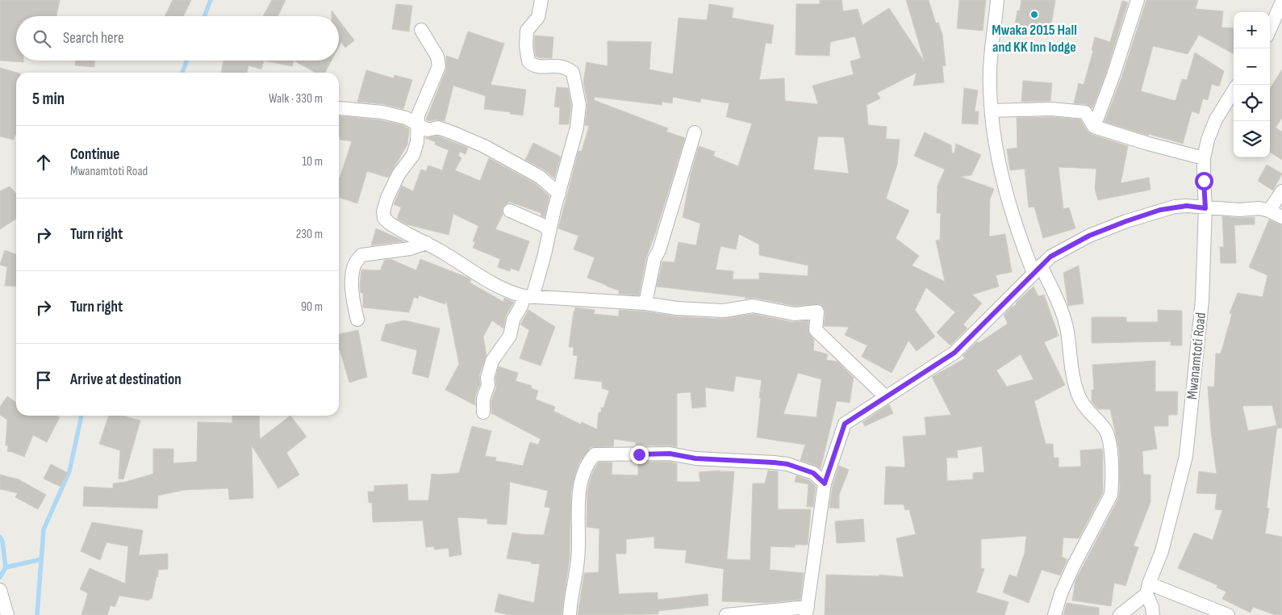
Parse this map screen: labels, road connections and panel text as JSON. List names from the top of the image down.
{
  "streets": {
    "street": ["Mwanamtoti Road"]
  },
  "places": ["Mwaka 2015 Hall and KK Inn lodge"],
  "page": {
    "map_buttons": ["+", "−"],
    "search": "Search here",
    "heading": ["5 min", "Walk · 330 m"],
    "list": [
      ["Continue", "Mwanamtoti Road", "10 m"],
      ["Turn right", "230 m"],
      ["Turn right", "90 m"],
      "Arrive at destination"
    ]
  }
}
